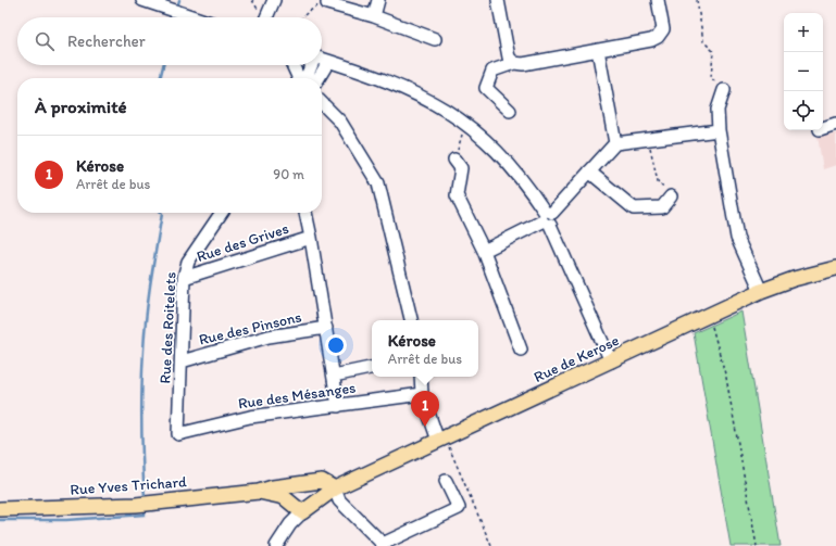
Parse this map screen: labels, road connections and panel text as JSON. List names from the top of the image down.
{
  "streets": {
    "main road": ["Rue de Kerose", "Rue Yves Trichard"],
    "street": [
      "Rue des Grives",
      "Rue des Roitelets",
      "Rue des Pinsons",
      "Rue des Mésanges"
    ]
  },
  "crossings": [
    ["Rue des Grives", "Rue des Roitelets"],
    ["Rue des Roitelets", "Rue des Pinsons"],
    ["Rue des Roitelets", "Rue des Mésanges"]
  ],
  "page": {
    "map_buttons": ["+", "−"],
    "search": "Rechercher",
    "heading": "À proximité",
    "list": [
      {
        "mark": "1",
        "name": "Kérose",
        "note": "Arrêt de bus",
        "value": "90 m"
      }
    ],
    "popup": ["Kérose", "Arrêt de bus"],
    "pins": "1"
  }
}
